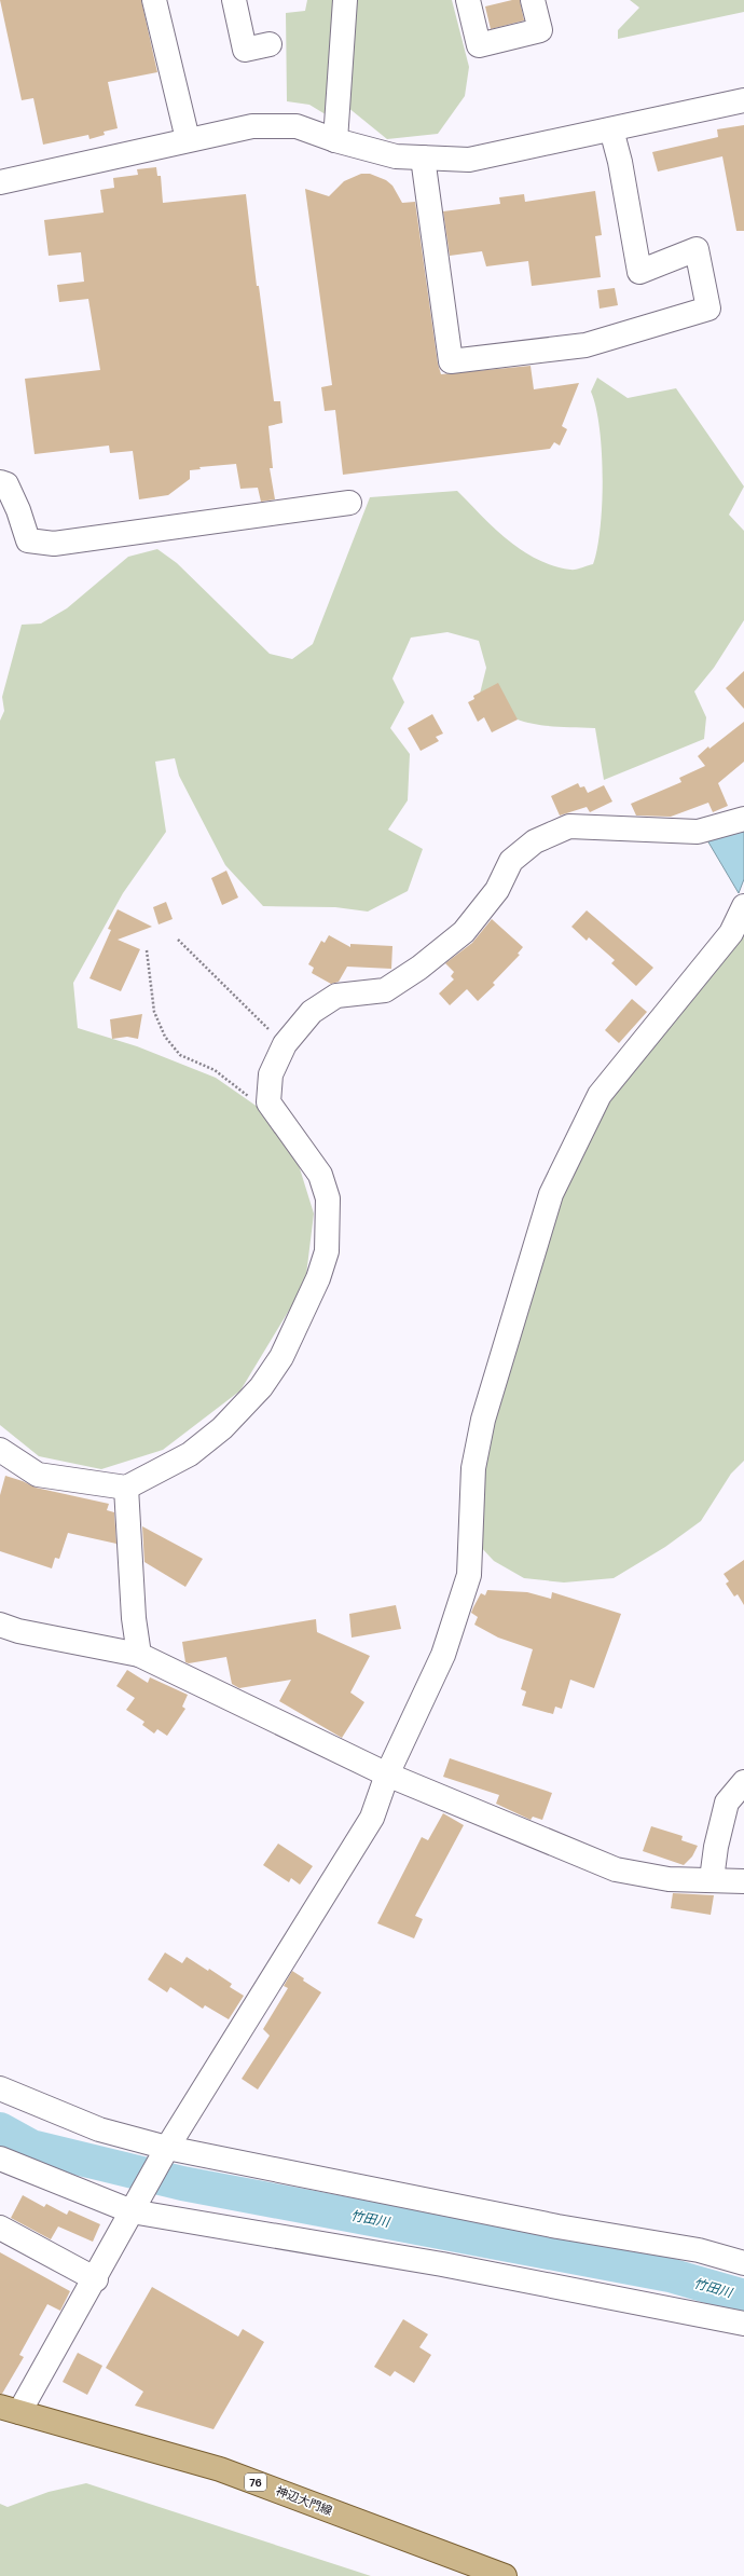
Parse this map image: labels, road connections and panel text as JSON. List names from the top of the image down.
{
  "streets": {
    "main road": ["76", "神辺大門線"]
  },
  "water": ["竹田川"]
}
